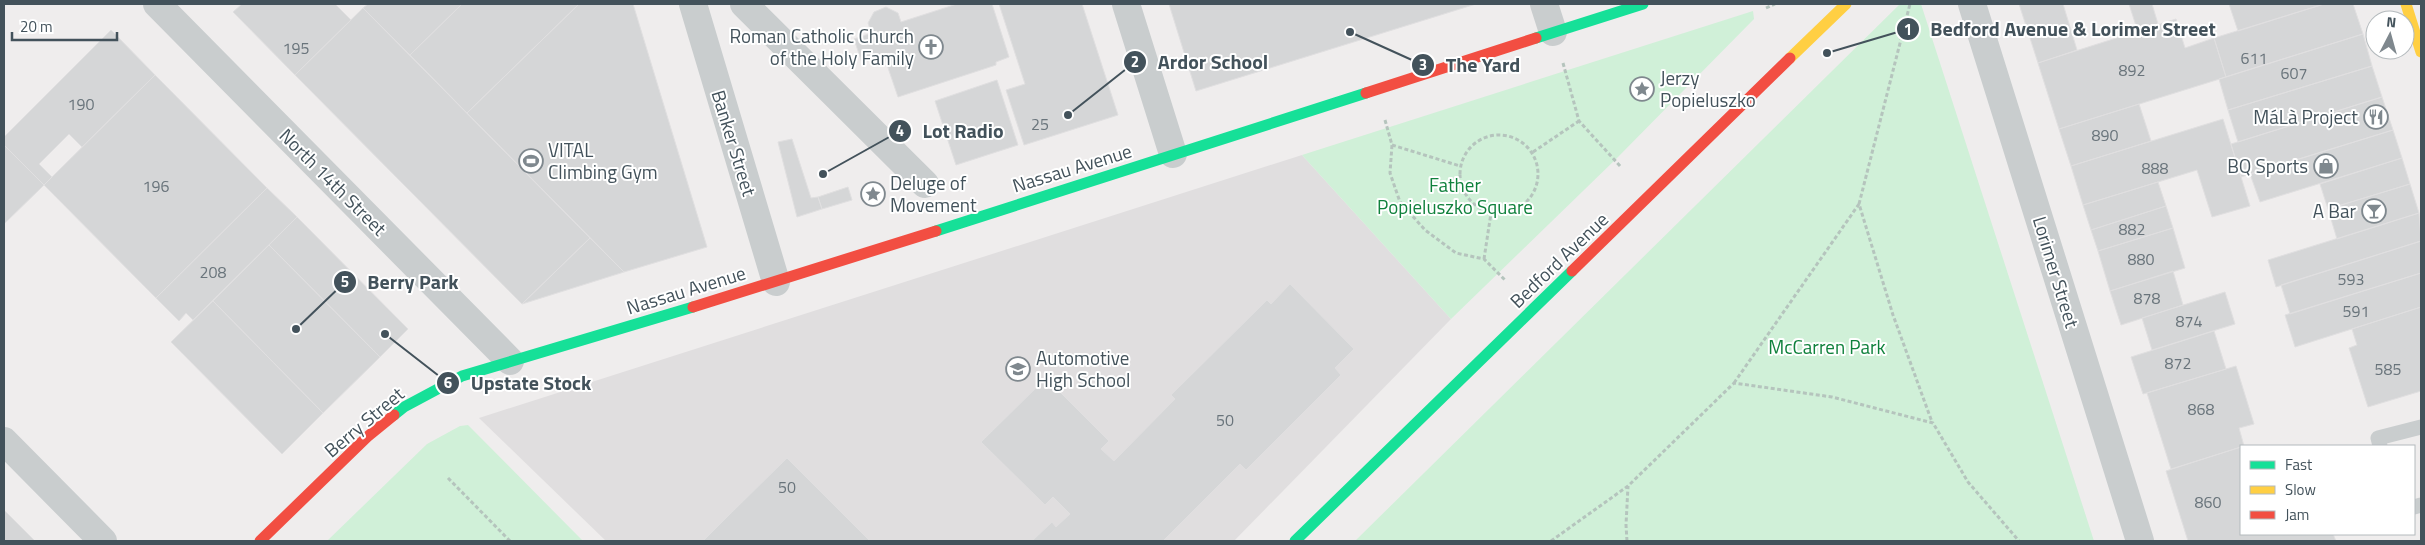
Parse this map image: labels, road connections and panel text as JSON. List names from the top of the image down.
{
  "streets": {
    "street": [
      "Banker Street",
      "Nassau Avenue",
      "North 14th Street",
      "Bedford Avenue",
      "Lorimer Street",
      "Berry Street"
    ]
  },
  "crossings": [
    ["Banker Street", "Nassau Avenue"],
    ["Nassau Avenue", "North 14th Street"],
    ["Nassau Avenue", "Berry Street"],
    ["North 14th Street", "Berry Street"]
  ],
  "parks": ["Father Popieluszko Square", "McCarren Park"],
  "places": {
    "other": [
      "The Yard",
      "Bedford Avenue & Lorimer Street",
      "Ardor School",
      "Lot Radio",
      "Berry Park",
      "Upstate Stock"
    ],
    "church": ["Roman Catholic Church of the Holy Family"],
    "place": ["Jerzy Popieluszko", "Deluge of Movement"],
    "restaurant": ["MáLà Project"],
    "sports": ["VITAL Climbing Gym"],
    "shop": ["BQ Sports"],
    "bar": ["A Bar"],
    "school or university": ["Automotive High School"]
  },
  "house_numbers": [
    "195",
    "611",
    "892",
    "607",
    "190",
    "25",
    "890",
    "888",
    "196",
    "882",
    "880",
    "208",
    "593",
    "878",
    "591",
    "874",
    "872",
    "585",
    "868",
    "50",
    "50",
    "860"
  ],
  "legend": ["Fast", "Slow", "Jam"],
  "scale_bar": "20 m",
  "north": "top"
}
